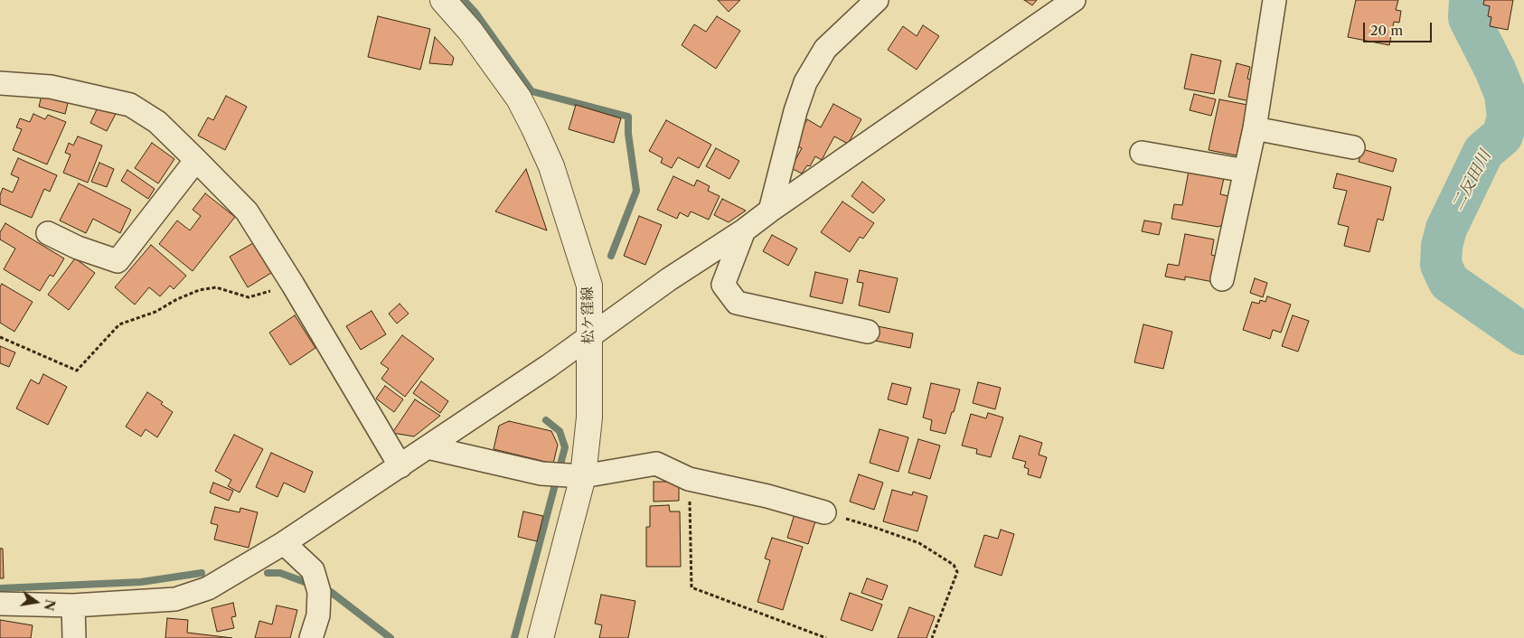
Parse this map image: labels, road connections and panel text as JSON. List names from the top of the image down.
{
  "streets": {
    "street": ["松ケ窪線"]
  },
  "water": ["二反田川"],
  "scale_bar": "20 m",
  "north": "right"
}
